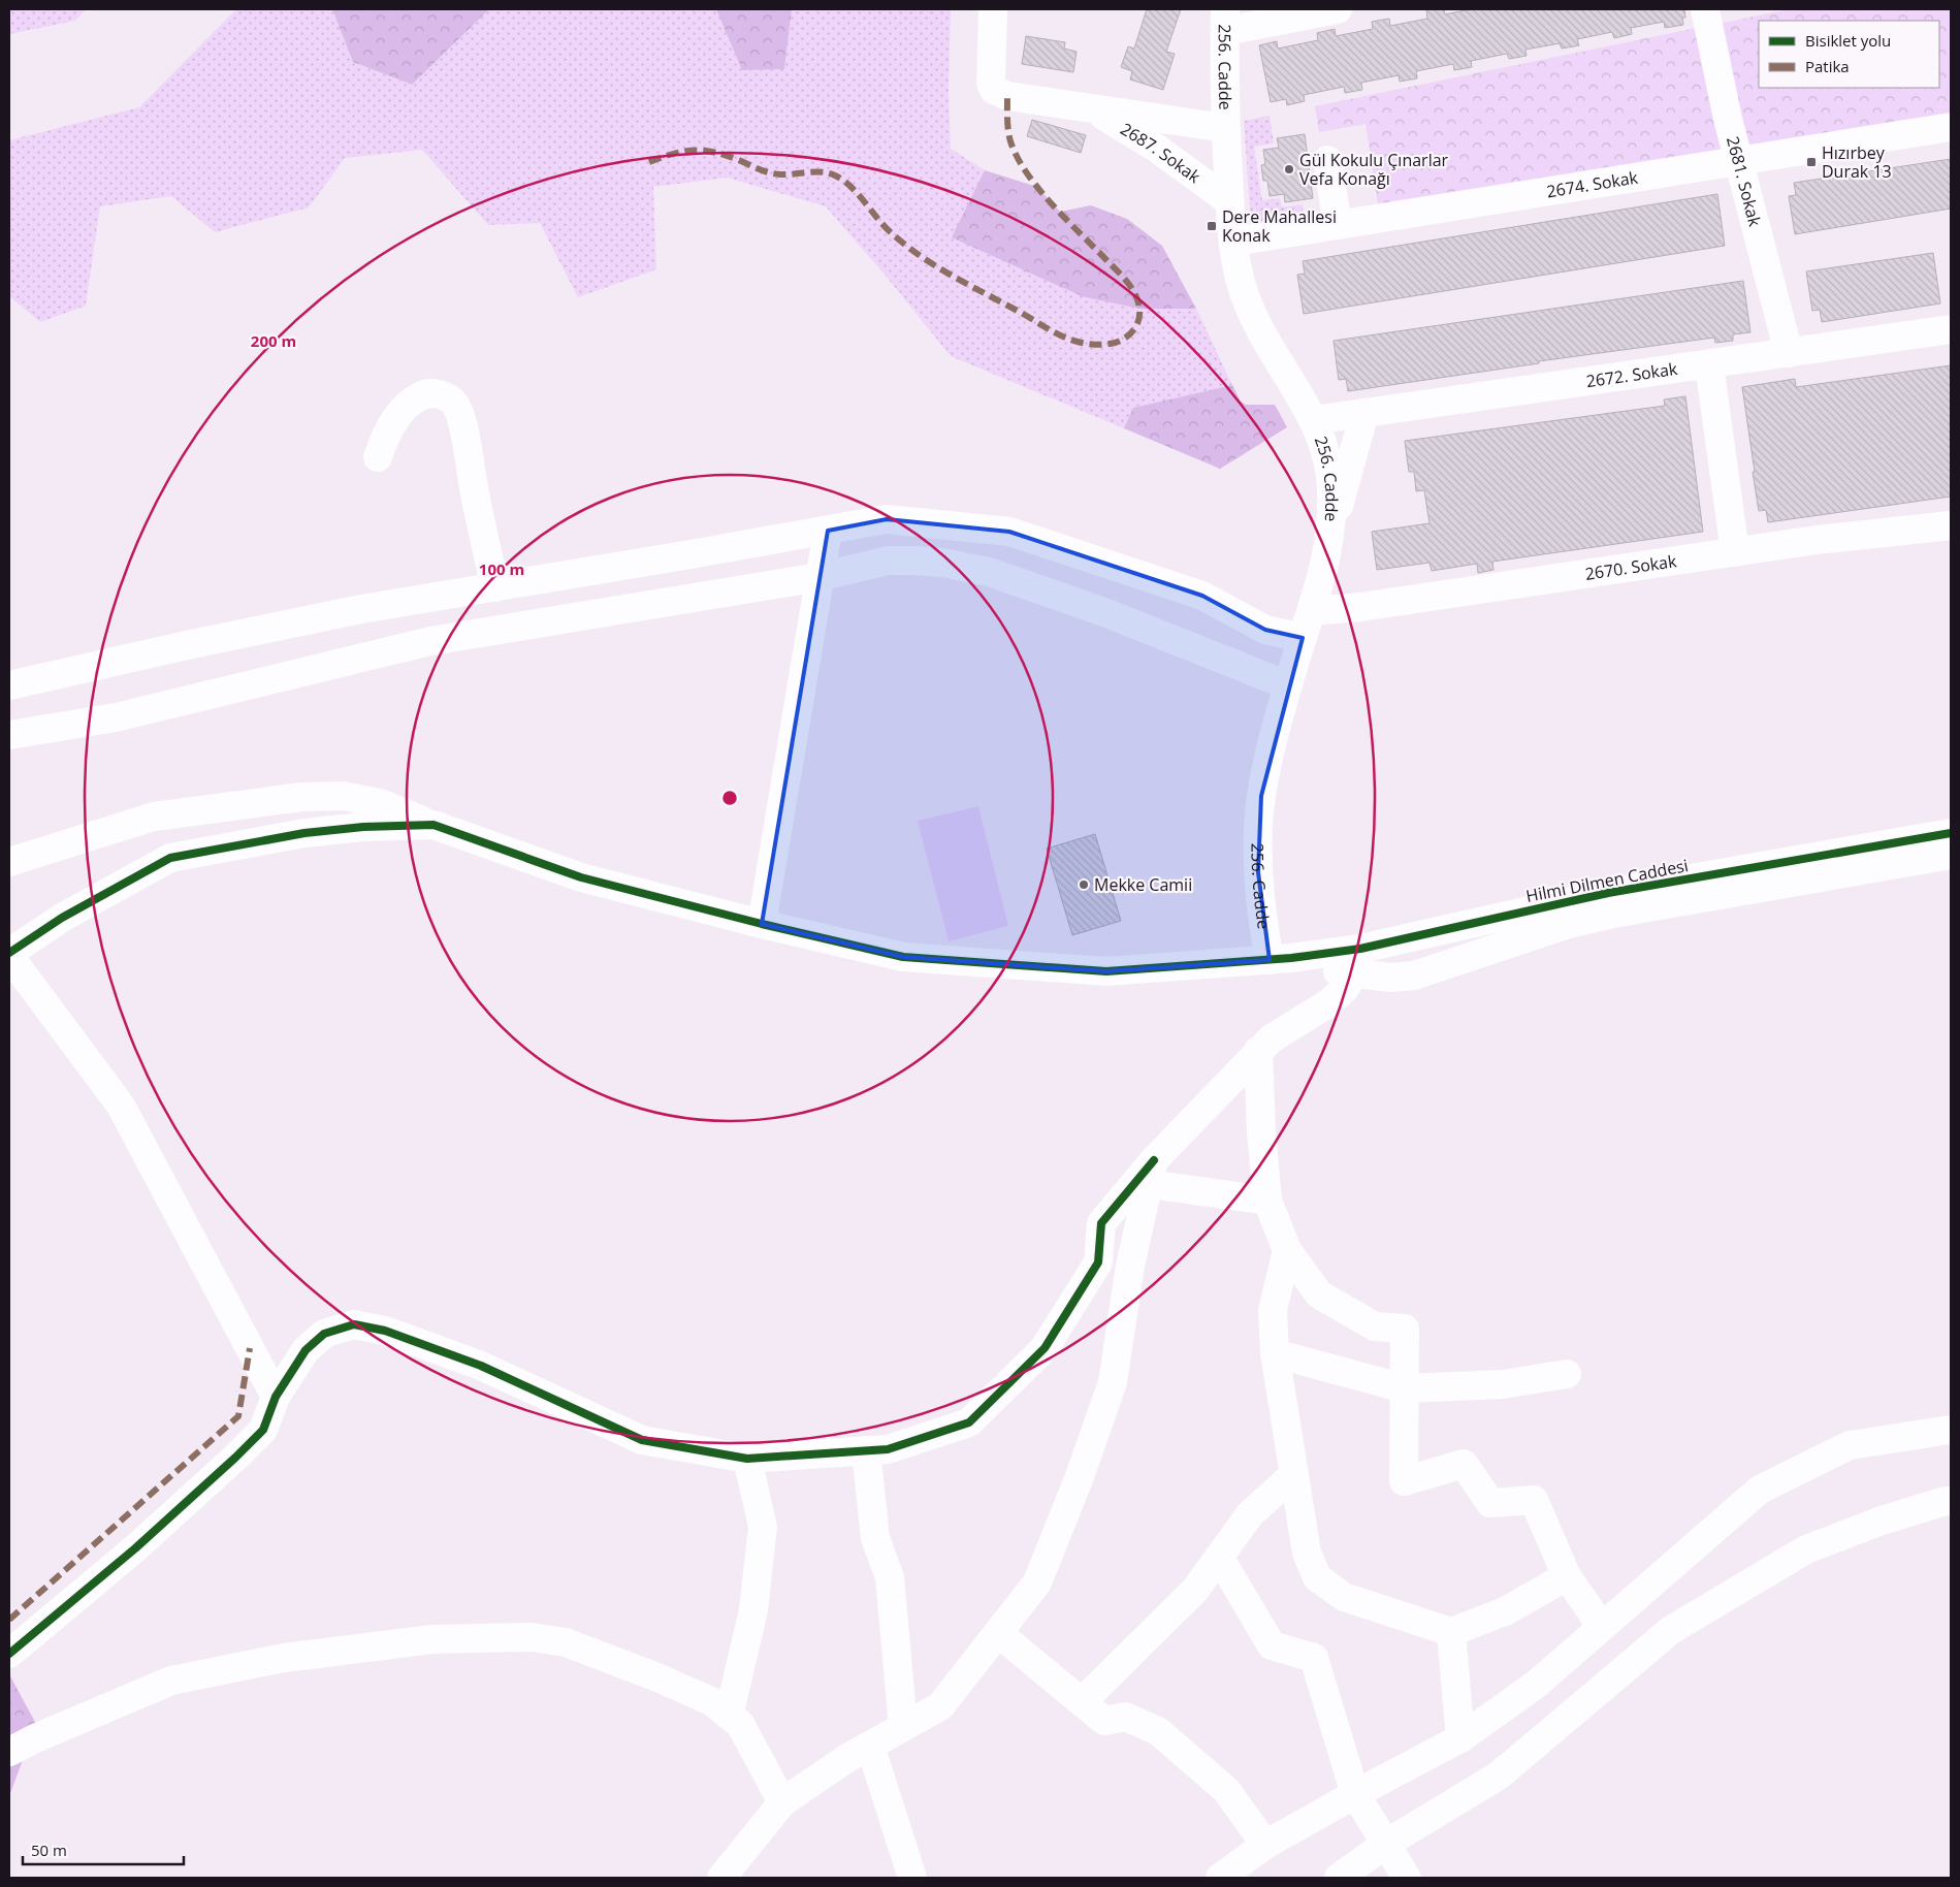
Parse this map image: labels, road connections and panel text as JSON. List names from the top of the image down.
{
  "streets": {
    "street": [
      "256. Cadde",
      "2687. Sokak",
      "2681. Sokak",
      "2674. Sokak",
      "2672. Sokak",
      "2670. Sokak",
      "Hilmi Dilmen Caddesi"
    ]
  },
  "crossings": [
    ["256. Cadde", "2687. Sokak"],
    ["256. Cadde", "2674. Sokak"],
    ["256. Cadde", "2672. Sokak"],
    ["256. Cadde", "2670. Sokak"],
    ["256. Cadde", "Hilmi Dilmen Caddesi"],
    ["2681. Sokak", "2674. Sokak"],
    ["2681. Sokak", "2672. Sokak"]
  ],
  "places": {
    "transit": ["Hızırbey Durak 13", "Dere Mahallesi Konak"],
    "other": ["Gül Kokulu Çınarlar Vefa Konağı", "Mekke Camii"]
  },
  "legend": ["Bisiklet yolu", "Patika"],
  "scale_bar": "50 m",
  "rings": ["200 m", "100 m"]
}
